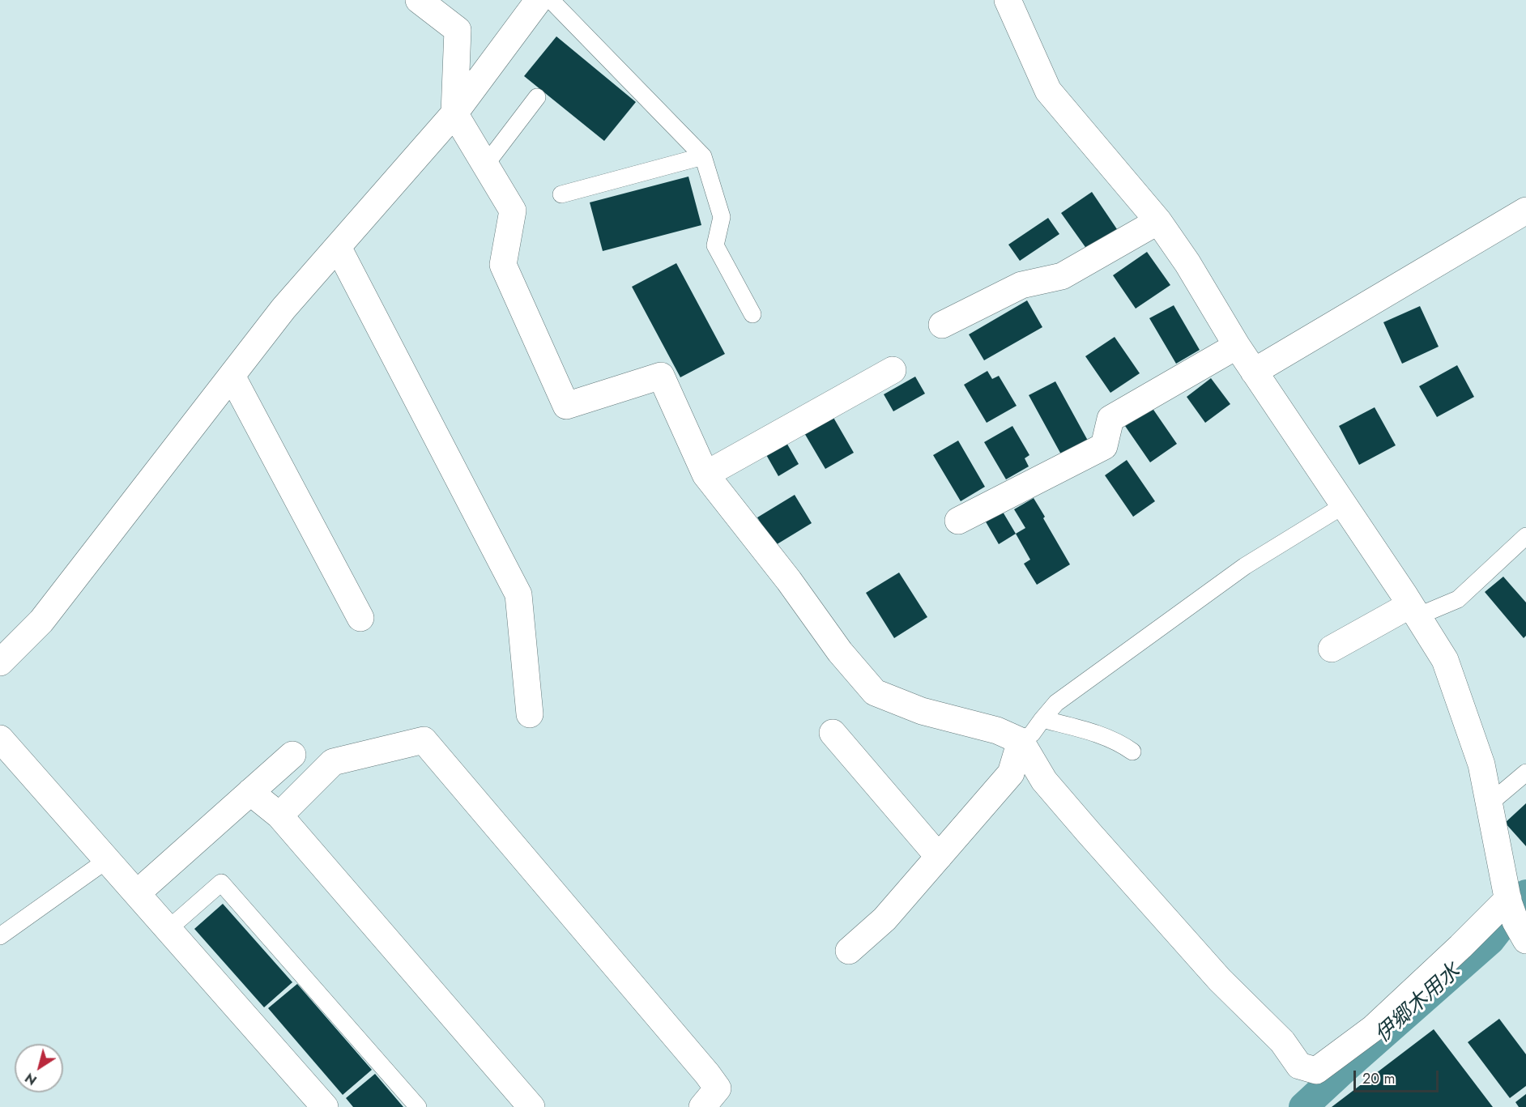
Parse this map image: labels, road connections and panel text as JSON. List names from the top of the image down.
{
  "water": ["伊郷木用水"],
  "scale_bar": "20 m",
  "north": "bottom left"
}
